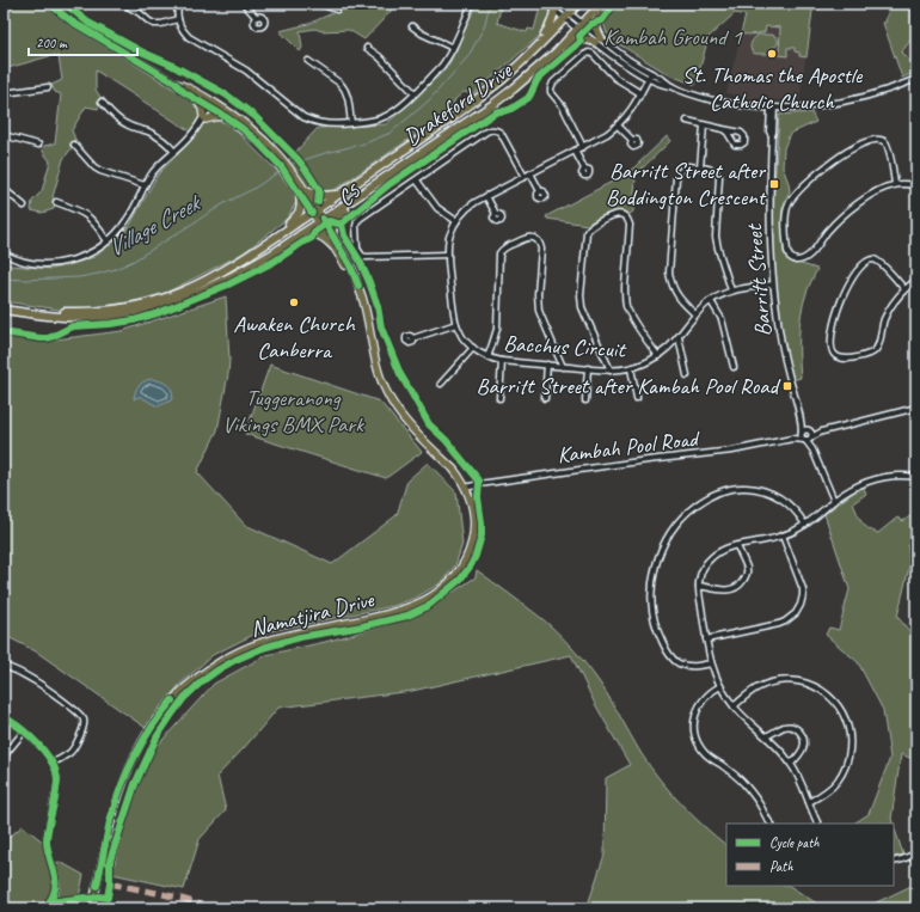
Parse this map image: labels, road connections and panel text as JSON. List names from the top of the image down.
{
  "streets": {
    "highway": ["Drakeford Drive"],
    "main road": ["Namatjira Drive"],
    "street": ["Barritt Street", "Bacchus Circuit", "Kambah Pool Road"],
    "cycle path": ["C5"]
  },
  "crossings": [
    ["Barritt Street", "Bacchus Circuit"],
    ["Barritt Street", "Kambah Pool Road"],
    ["Kambah Pool Road", "Namatjira Drive"]
  ],
  "water": ["Village Creek"],
  "parks": ["Kambah Ground 1", "Tuggeranong Vikings BMX Park"],
  "places": {
    "other": ["St. Thomas the Apostle Catholic Church", "Awaken Church Canberra"],
    "transit": ["Barritt Street after Boddington Crescent", "Barritt Street after Kambah Pool Road"]
  },
  "legend": ["Cycle path", "Path"],
  "scale_bar": "200 m"
}
